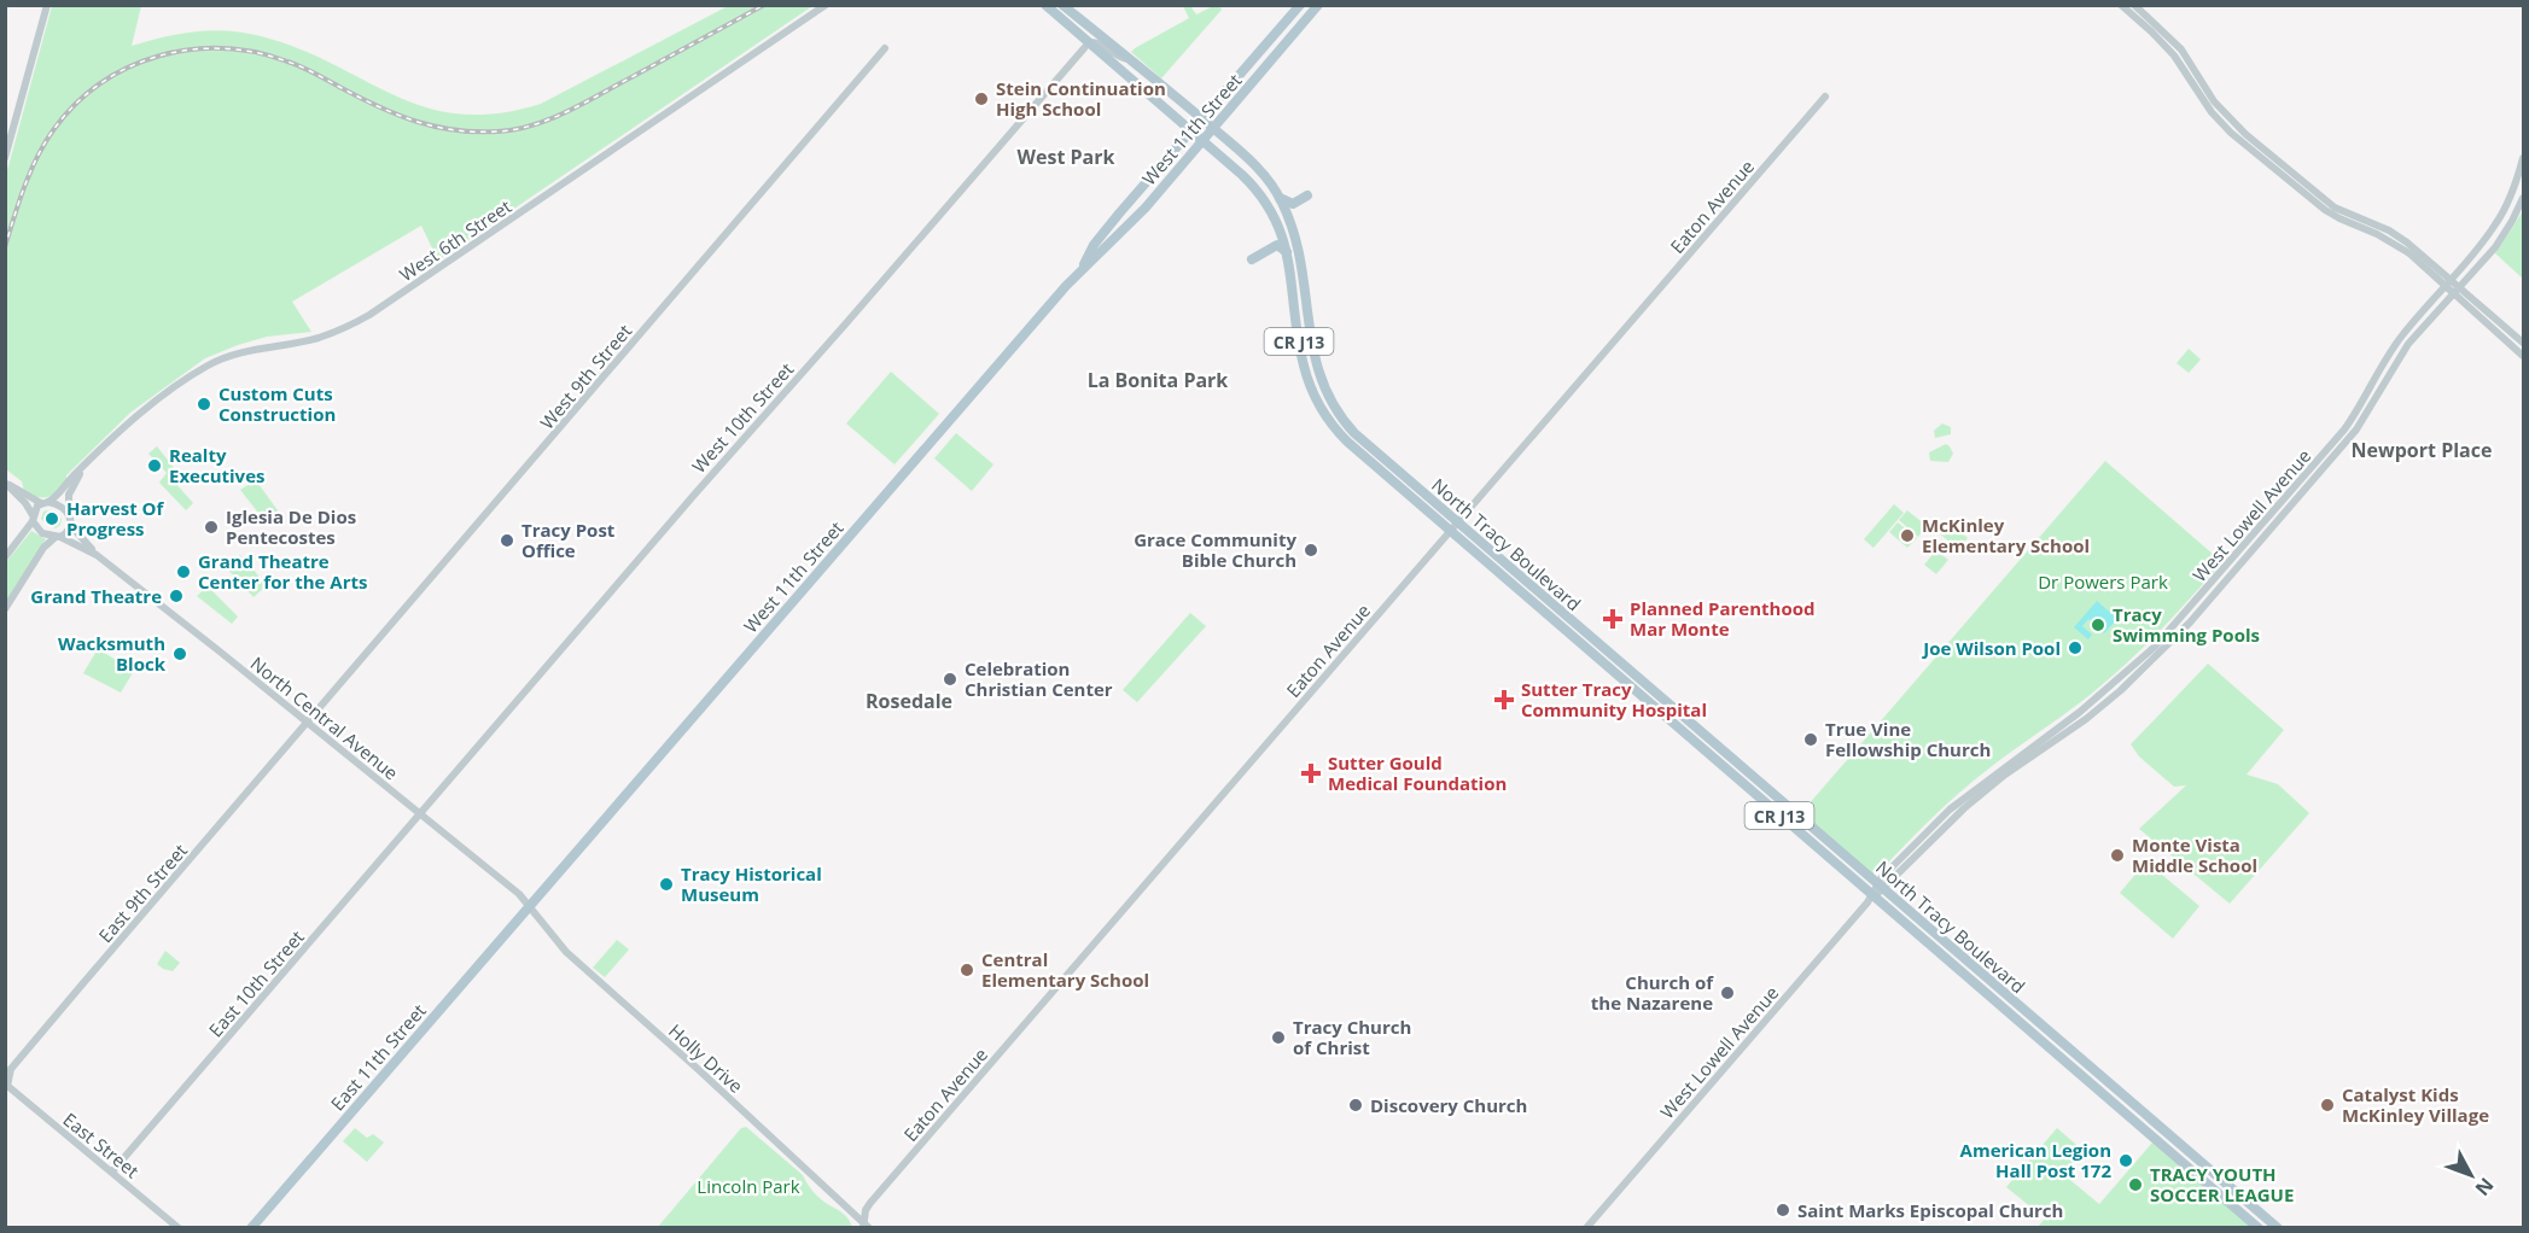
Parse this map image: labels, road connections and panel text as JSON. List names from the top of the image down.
{
  "streets": {
    "main road": [
      "West 11th Street",
      "CR J13",
      "North Tracy Boulevard",
      "East 11th Street"
    ],
    "street": [
      "Eaton Avenue",
      "West 6th Street",
      "West 9th Street",
      "West 10th Street",
      "West Lowell Avenue",
      "North Central Avenue",
      "East 9th Street",
      "East 10th Street",
      "Holly Drive",
      "East Street"
    ]
  },
  "crossings": [
    ["West 11th Street", "North Tracy Boulevard"],
    ["West 11th Street", "North Central Avenue"],
    ["West 11th Street", "East 11th Street"],
    ["West 11th Street", "Holly Drive"],
    ["Eaton Avenue", "North Tracy Boulevard"],
    ["Eaton Avenue", "Holly Drive"],
    ["West 6th Street", "North Central Avenue"],
    ["West 9th Street", "North Central Avenue"],
    ["West 9th Street", "East 9th Street"],
    ["West 10th Street", "North Tracy Boulevard"],
    ["West 10th Street", "North Central Avenue"],
    ["West 10th Street", "East 10th Street"],
    ["West Lowell Avenue", "North Tracy Boulevard"],
    ["North Central Avenue", "East 9th Street"],
    ["North Central Avenue", "East 10th Street"],
    ["North Central Avenue", "East 11th Street"],
    ["North Central Avenue", "Holly Drive"],
    ["East 9th Street", "East Street"],
    ["East 10th Street", "East Street"],
    ["East 11th Street", "Holly Drive"]
  ],
  "districts": [
    "West Park",
    "La Bonita Park",
    "Newport Place",
    "Rosedale"
  ],
  "parks": ["Dr Powers Park", "Lincoln Park"],
  "places": {
    "other": [
      "Stein Continuation High School",
      "Custom Cuts Construction",
      "Realty Executives",
      "Harvest Of Progress",
      "Iglesia De Dios Pentecostes",
      "McKinley Elementary School",
      "Tracy Post Office",
      "Grace Community Bible Church",
      "Grand Theatre Center for the Arts",
      "Grand Theatre",
      "Tracy Swimming Pools",
      "Joe Wilson Pool",
      "Wacksmuth Block",
      "Celebration Christian Center",
      "True Vine Fellowship Church",
      "Monte Vista Middle School",
      "Tracy Historical Museum",
      "Central Elementary School",
      "Church of the Nazarene",
      "Tracy Church of Christ",
      "Discovery Church",
      "Catalyst Kids McKinley Village",
      "American Legion Hall Post 172",
      "TRACY YOUTH SOCCER LEAGUE",
      "Saint Marks Episcopal Church"
    ],
    "health": ["Planned Parenthood Mar Monte", "Sutter Tracy Community Hospital", "Sutter Gould Medical Foundation"]
  },
  "north": "bottom right"
}
